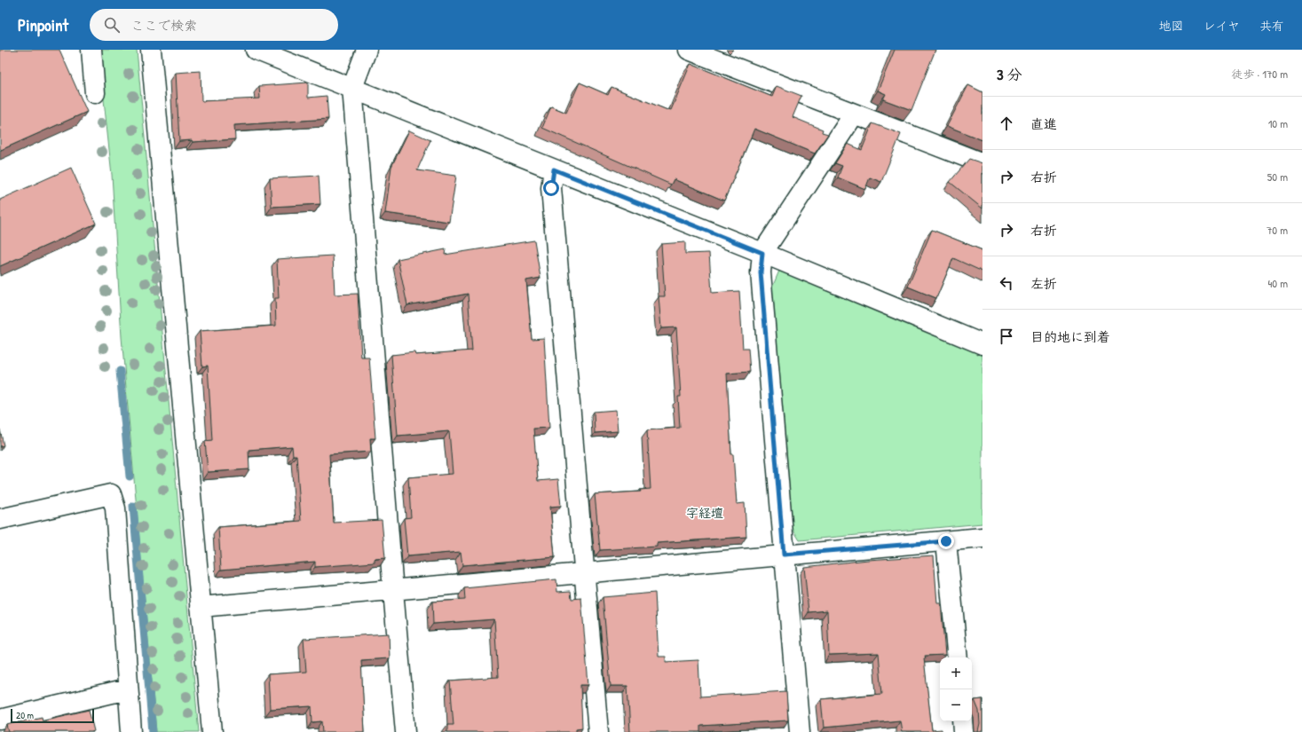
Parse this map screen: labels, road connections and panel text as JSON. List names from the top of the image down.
{
  "districts": ["字経壇"],
  "scale_bar": "20 m",
  "page": {
    "header": "Pinpoint",
    "search": "ここで検索",
    "nav": ["地図", "レイヤ", "共有"],
    "heading": ["3 分", "徒歩 · 170 m"],
    "list": [
      ["直進", "10 m"],
      ["右折", "50 m"],
      ["右折", "70 m"],
      ["左折", "40 m"],
      "目的地に到着"
    ],
    "map_buttons": ["+", "−"],
    "scale": "20 m"
  }
}
